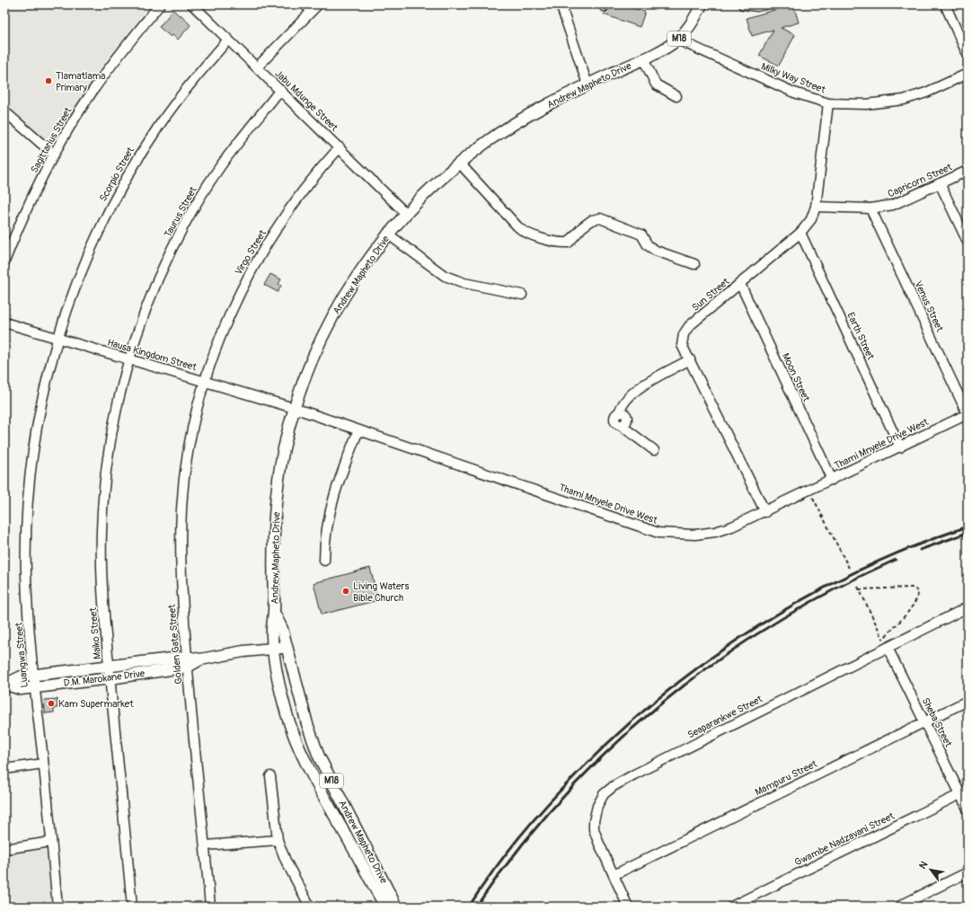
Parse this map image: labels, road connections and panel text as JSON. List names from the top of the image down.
{
  "streets": {
    "main road": ["M18", "Andrew Mapheto Drive", "D.M. Marokane Drive"],
    "street": [
      "Milky Way Street",
      "Jabu Mdunge Street",
      "Sagittarius Street",
      "Scorpio Street",
      "Capricorn Street",
      "Taurus Street",
      "Virgo Street",
      "Sun Street",
      "Venus Street",
      "Earth Street",
      "Hausa Kingdom Street",
      "Moon Street",
      "Thami Mnyele Drive West",
      "Maiko Street",
      "Golden Gate Street",
      "Luangwa Street",
      "Seaparankwe Street",
      "Sheba Street",
      "Mampuru Street",
      "Gwambe Nadzavani Street"
    ]
  },
  "crossings": [
    ["Milky Way Street", "Andrew Mapheto Drive"],
    ["Milky Way Street", "Sun Street"],
    ["Andrew Mapheto Drive", "Jabu Mdunge Street"],
    ["Andrew Mapheto Drive", "Hausa Kingdom Street"],
    ["Andrew Mapheto Drive", "Thami Mnyele Drive West"],
    ["Andrew Mapheto Drive", "D.M. Marokane Drive"],
    ["Jabu Mdunge Street", "Scorpio Street"],
    ["Jabu Mdunge Street", "Taurus Street"],
    ["Jabu Mdunge Street", "Virgo Street"],
    ["Scorpio Street", "Hausa Kingdom Street"],
    ["Scorpio Street", "Luangwa Street"],
    ["Capricorn Street", "Sun Street"],
    ["Capricorn Street", "Venus Street"],
    ["Taurus Street", "Hausa Kingdom Street"],
    ["Taurus Street", "Maiko Street"],
    ["Virgo Street", "Hausa Kingdom Street"],
    ["Virgo Street", "Golden Gate Street"],
    ["Sun Street", "Earth Street"],
    ["Sun Street", "Moon Street"],
    ["Sun Street", "Thami Mnyele Drive West"],
    ["Venus Street", "Thami Mnyele Drive West"],
    ["Earth Street", "Thami Mnyele Drive West"],
    ["Hausa Kingdom Street", "Thami Mnyele Drive West"],
    ["Hausa Kingdom Street", "Maiko Street"],
    ["Hausa Kingdom Street", "Golden Gate Street"],
    ["Hausa Kingdom Street", "Luangwa Street"],
    ["Moon Street", "Thami Mnyele Drive West"],
    ["Maiko Street", "D.M. Marokane Drive"],
    ["Golden Gate Street", "D.M. Marokane Drive"],
    ["Luangwa Street", "D.M. Marokane Drive"],
    ["Seaparankwe Street", "Sheba Street"],
    ["Seaparankwe Street", "Mampuru Street"],
    ["Sheba Street", "Mampuru Street"],
    ["Sheba Street", "Gwambe Nadzavani Street"]
  ],
  "places": ["Tlamatlama Primary", "Living Waters Bible Church", "Kam Supermarket"],
  "north": "top left"
}
